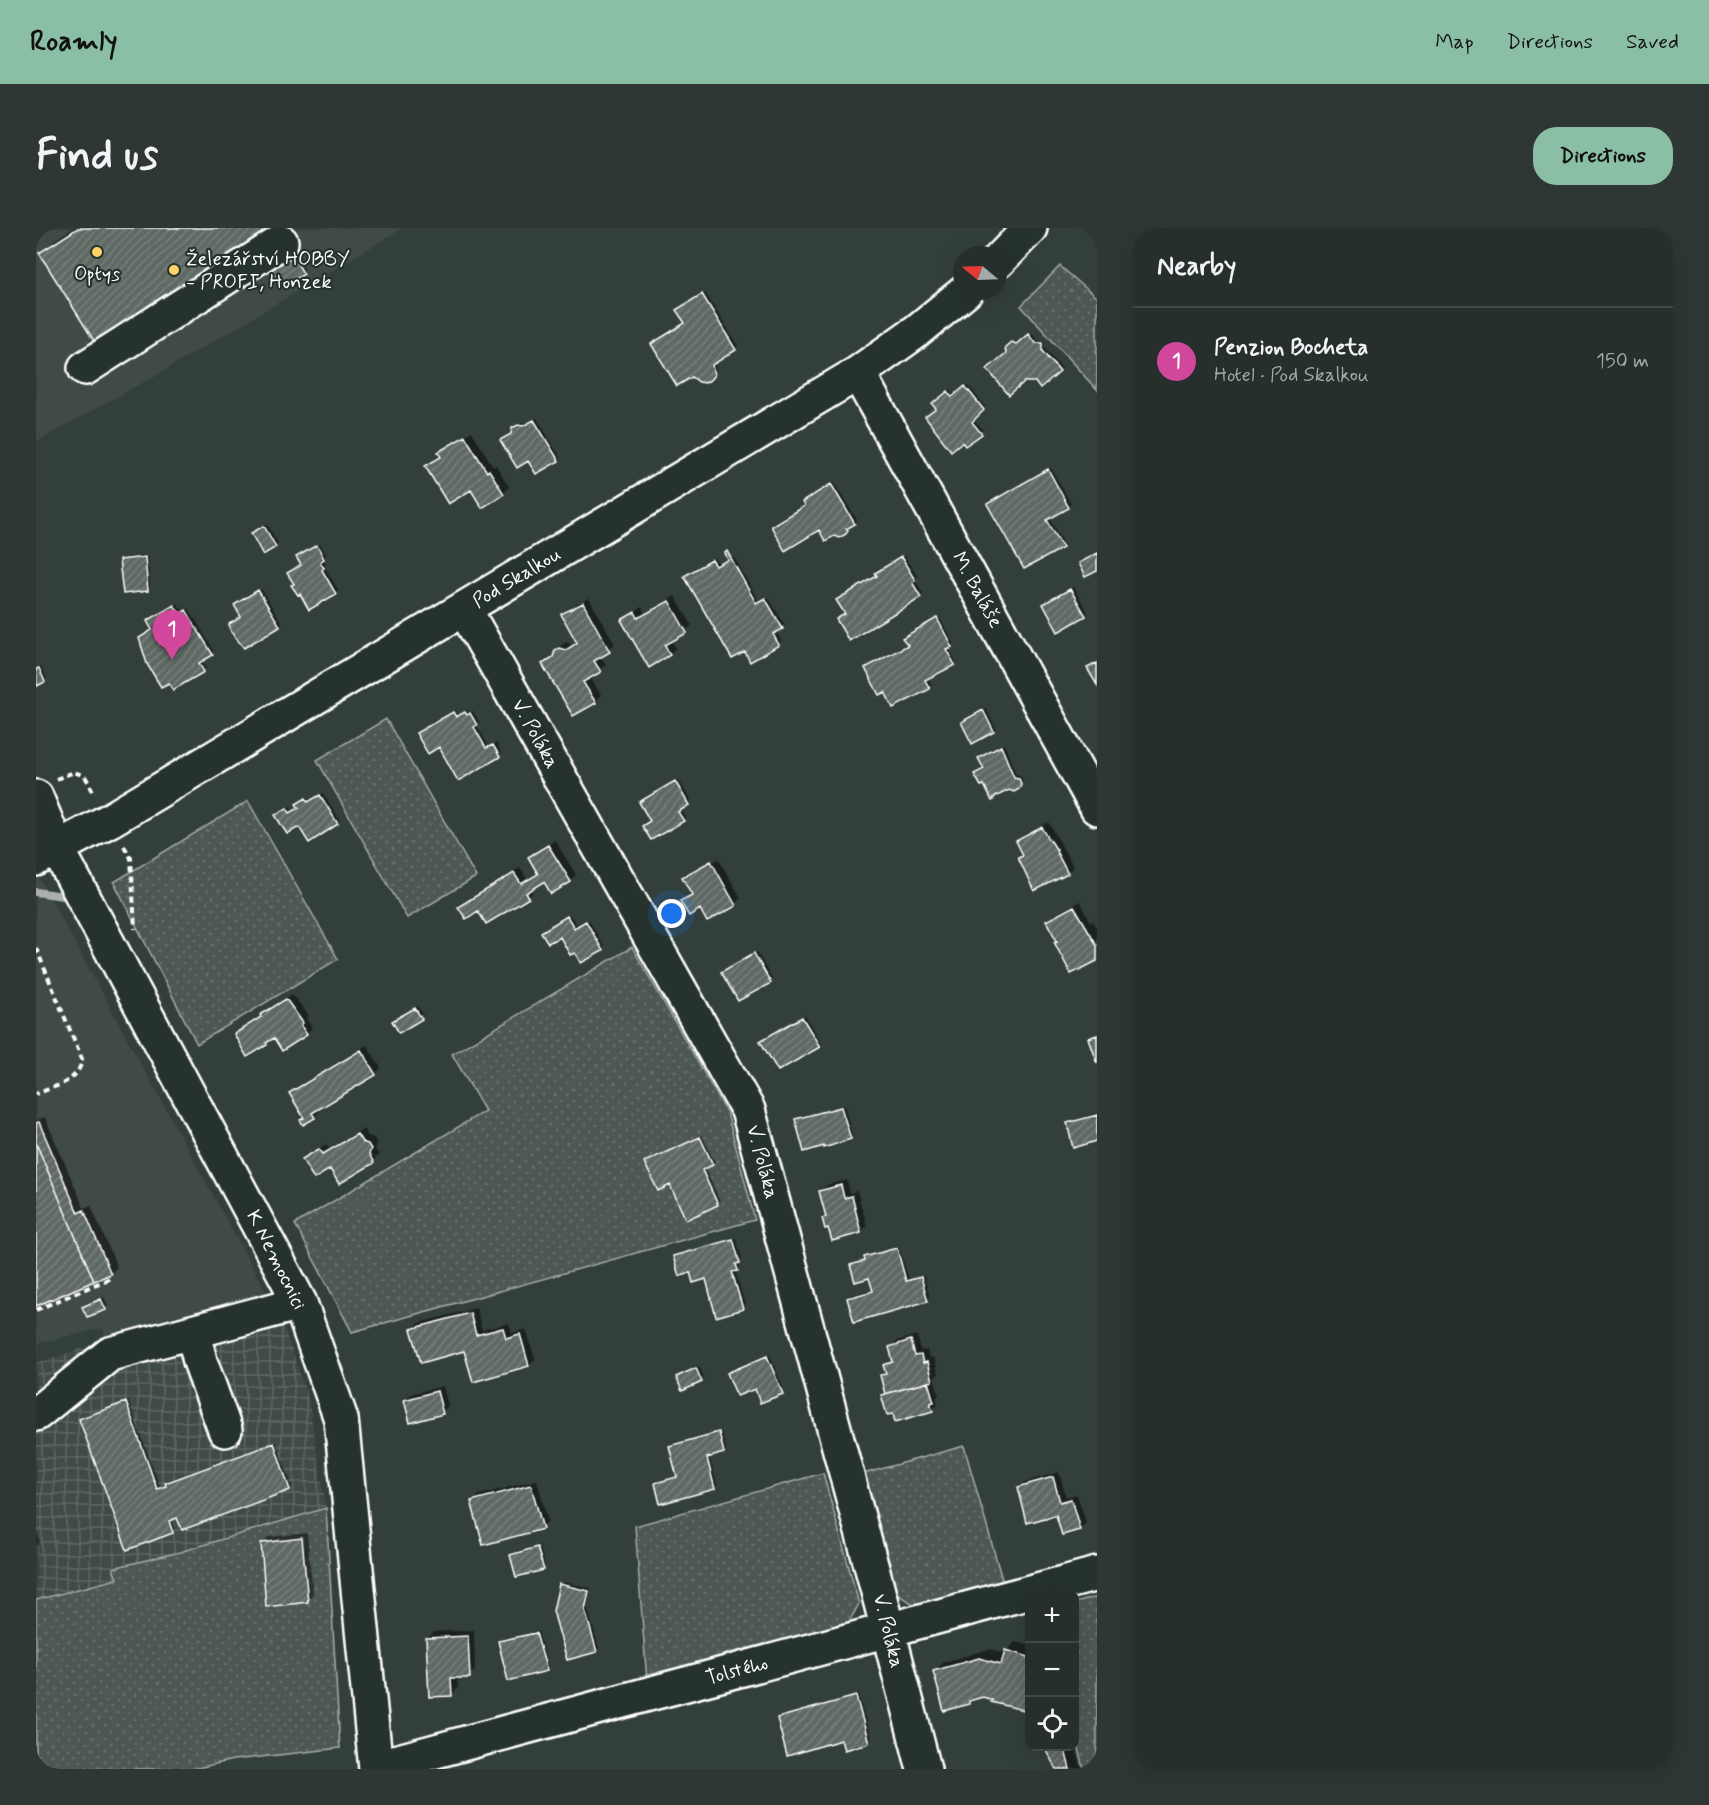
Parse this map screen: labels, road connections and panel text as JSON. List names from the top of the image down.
{
  "streets": {
    "street": [
      "Pod Skalkou",
      "M. Baláše",
      "V. Poláka",
      "K Nemocnici",
      "Tolstého"
    ]
  },
  "crossings": [
    ["Pod Skalkou", "M. Baláše"],
    ["Pod Skalkou", "V. Poláka"],
    ["Pod Skalkou", "K Nemocnici"],
    ["V. Poláka", "Tolstého"],
    ["K Nemocnici", "Tolstého"]
  ],
  "places": ["Optys", "Železářství HOBBY - PROFI, Honzek"],
  "north": "left",
  "page": {
    "header": "Roamly",
    "nav": ["Map", "Directions", "Saved"],
    "buttons": "Directions",
    "title": "Find us",
    "heading": "Nearby",
    "list": [
      {
        "mark": "1",
        "name": "Penzion Bocheta",
        "note": "Hotel · Pod Skalkou",
        "value": "150 m"
      }
    ],
    "pins": "1",
    "map_buttons": ["+", "−"]
  }
}
